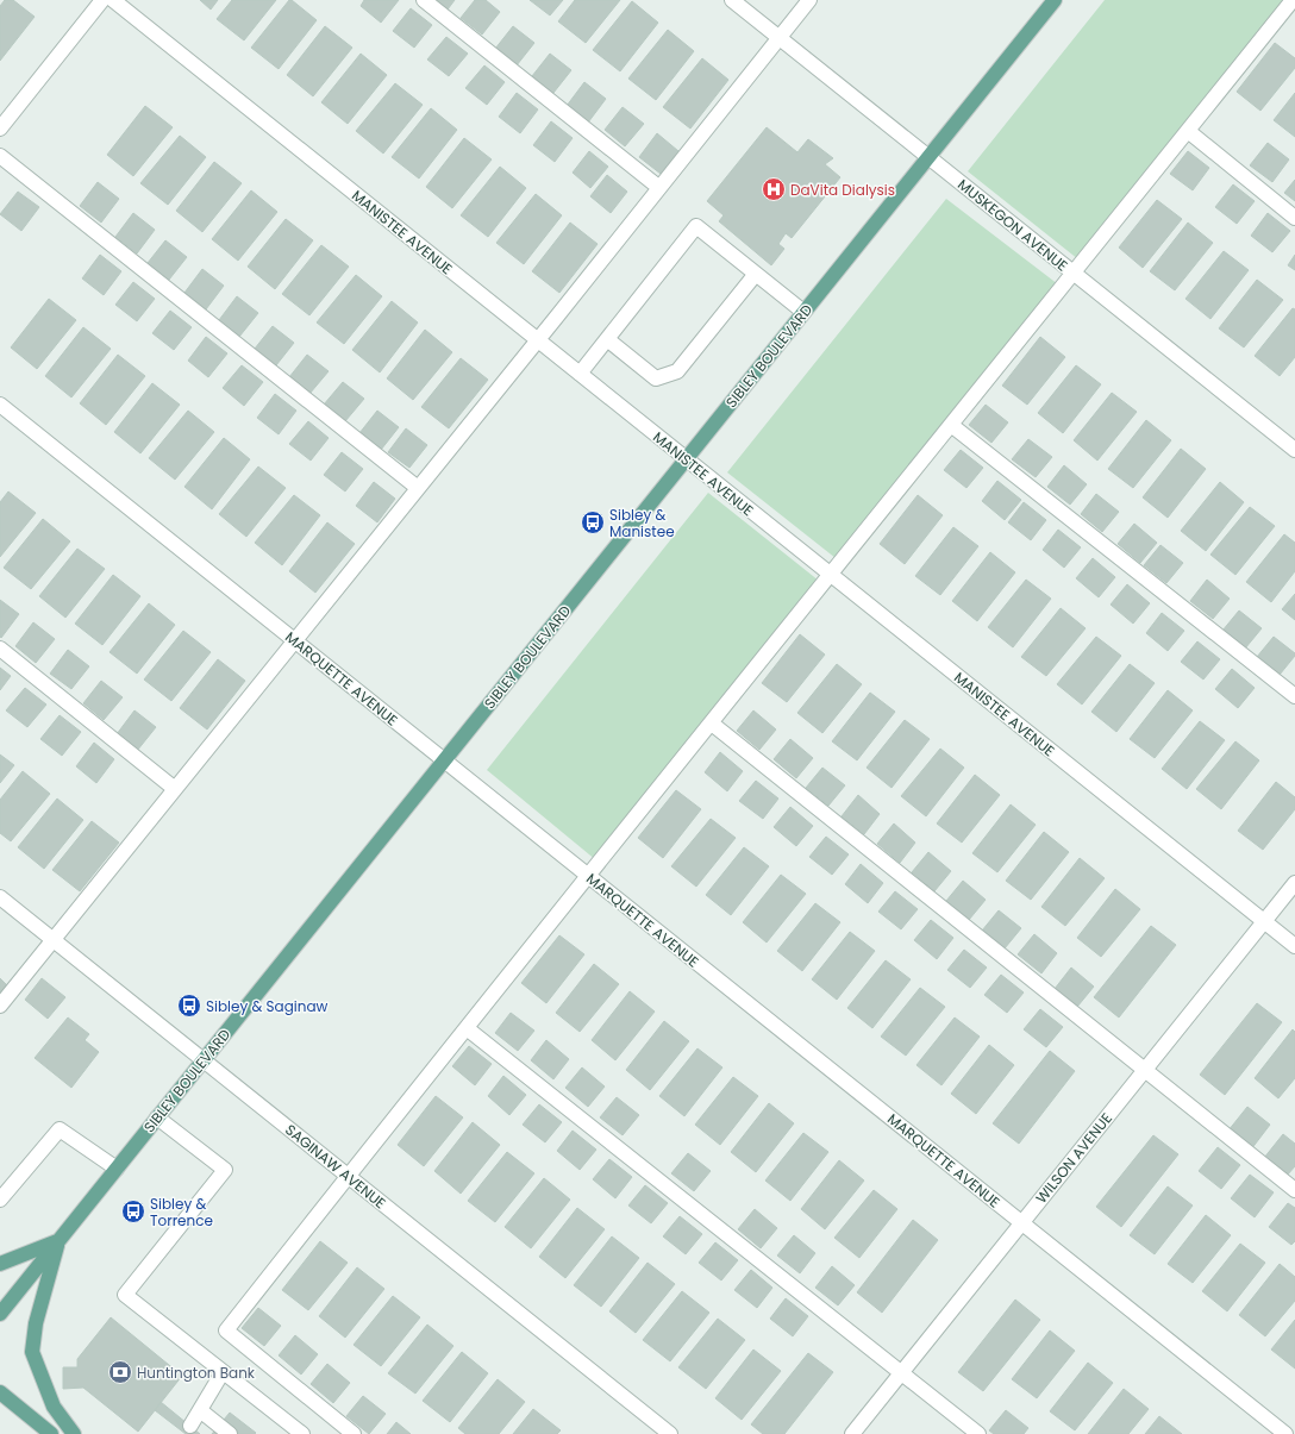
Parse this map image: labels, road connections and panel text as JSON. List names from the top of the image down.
{
  "streets": {
    "main road": ["SIBLEY BOULEVARD"],
    "street": [
      "MUSKEGON AVENUE",
      "MANISTEE AVENUE",
      "MARQUETTE AVENUE",
      "WILSON AVENUE",
      "SAGINAW AVENUE"
    ]
  },
  "crossings": [
    ["MUSKEGON AVENUE", "SIBLEY BOULEVARD"],
    ["MANISTEE AVENUE", "SIBLEY BOULEVARD"],
    ["MANISTEE AVENUE", "WILSON AVENUE"],
    ["SIBLEY BOULEVARD", "MARQUETTE AVENUE"],
    ["SIBLEY BOULEVARD", "SAGINAW AVENUE"],
    ["MARQUETTE AVENUE", "WILSON AVENUE"]
  ],
  "places": {
    "hospital": ["DaVita Dialysis"],
    "bus stop": ["Sibley & Manistee", "Sibley & Saginaw", "Sibley & Torrence"],
    "bank": ["Huntington Bank"]
  }
}
